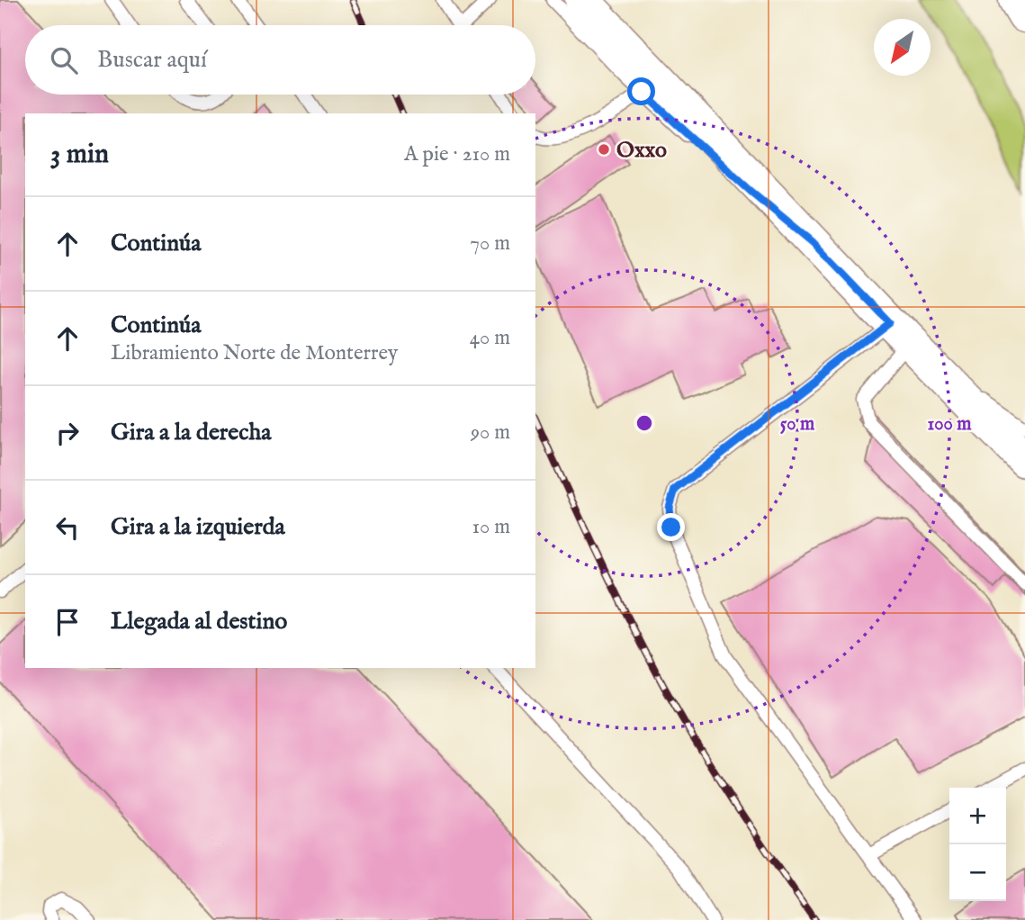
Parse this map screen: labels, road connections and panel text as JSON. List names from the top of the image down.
{
  "places": ["Oxxo"],
  "north": "bottom left",
  "page": {
    "search": "Buscar aquí",
    "heading": ["3 min", "A pie · 210 m"],
    "list": [
      ["Continúa", "70 m"],
      ["Continúa", "Libramiento Norte de Monterrey", "40 m"],
      ["Gira a la derecha", "90 m"],
      ["Gira a la izquierda", "10 m"],
      "Llegada al destino"
    ],
    "map_buttons": ["+", "−"]
  },
  "rings": ["50 m", "100 m"]
}
